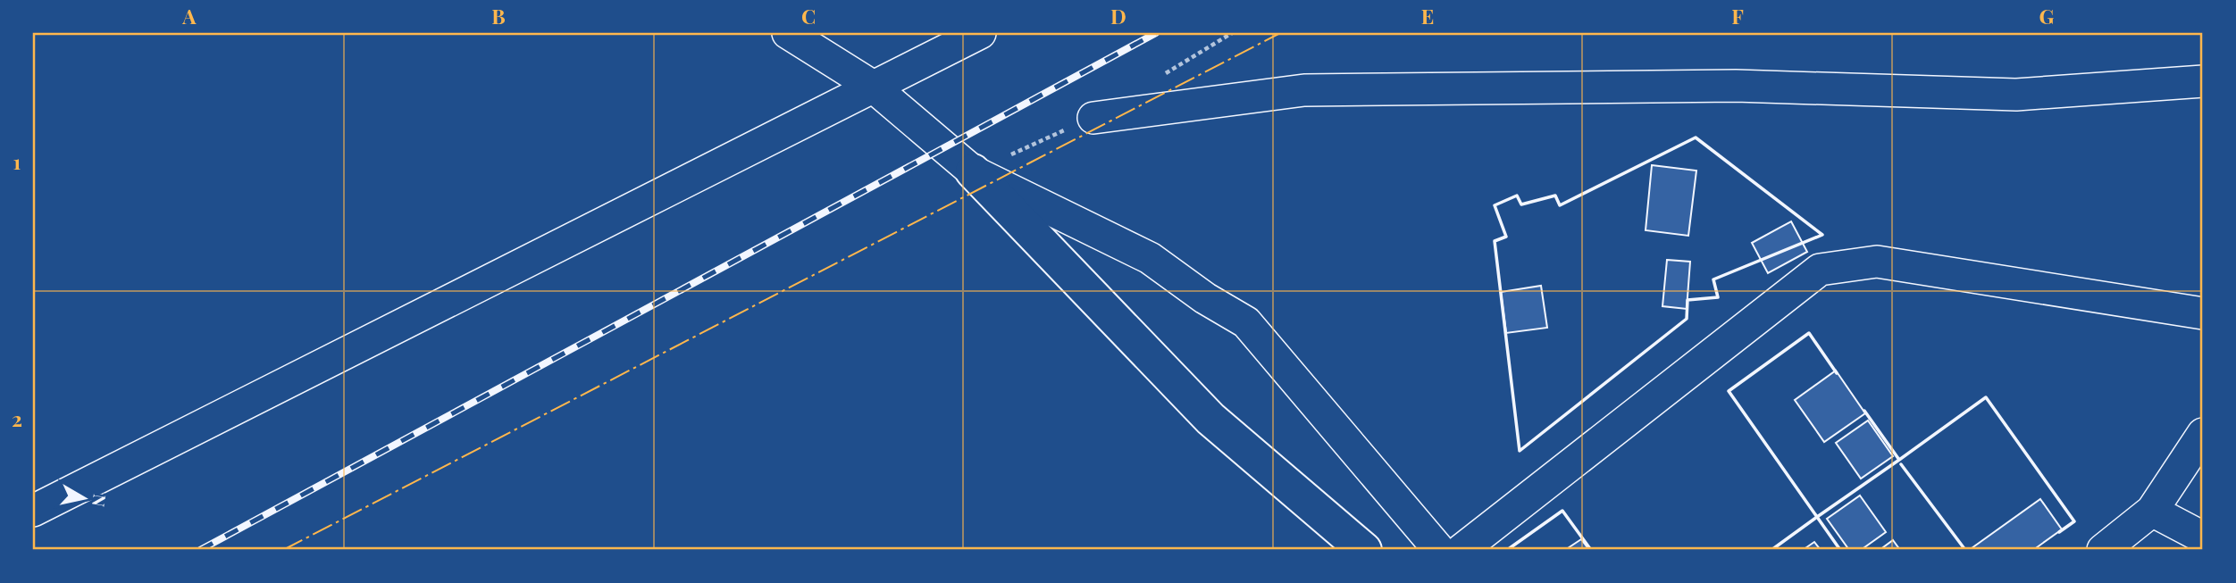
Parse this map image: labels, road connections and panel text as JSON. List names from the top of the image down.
{
  "north": "right",
  "grid": {
    "columns": [
      "A",
      "B",
      "C",
      "D",
      "E",
      "F",
      "G"
    ],
    "rows": ["1", "2"]
  }
}
